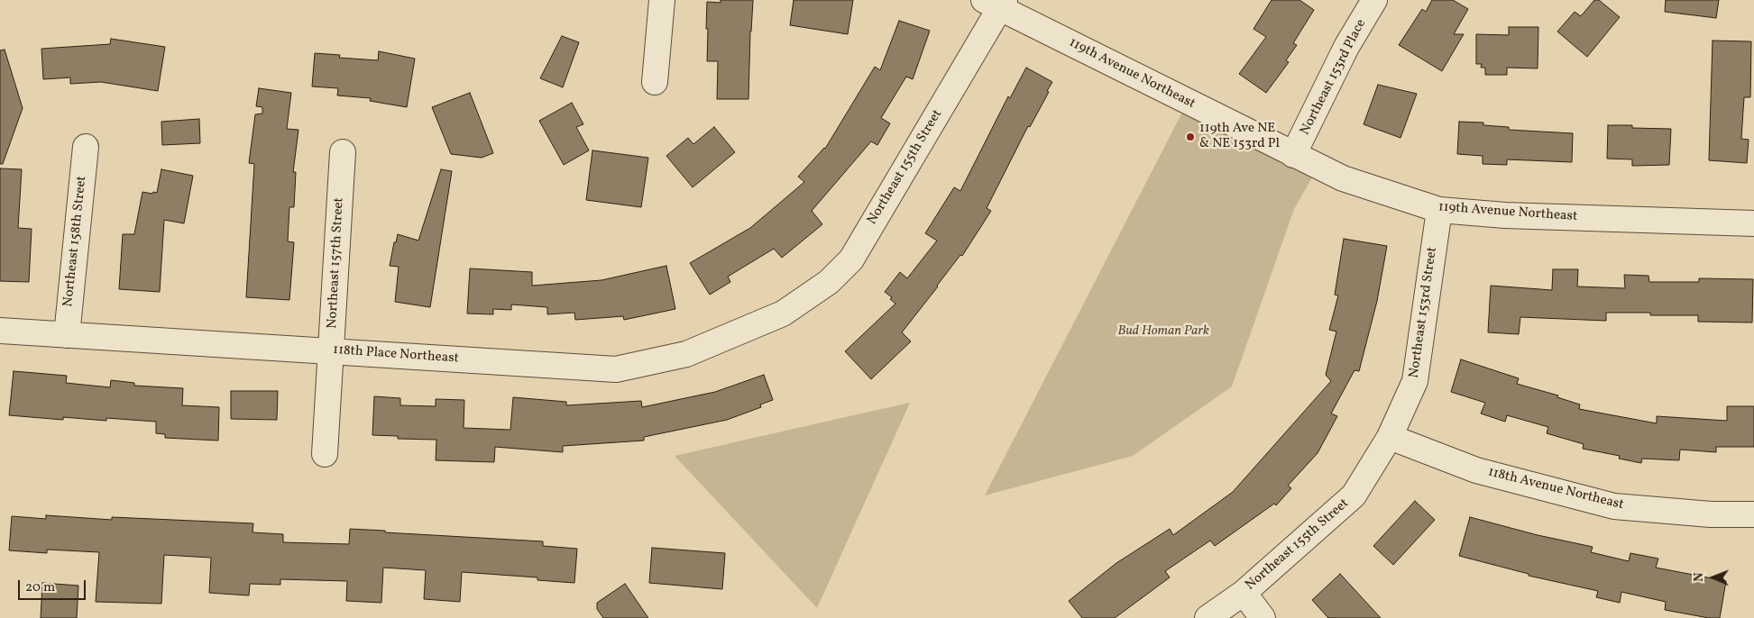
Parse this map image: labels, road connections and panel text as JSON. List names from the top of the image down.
{
  "streets": {
    "street": [
      "119th Avenue Northeast",
      "Northeast 153rd Place",
      "Northeast 155th Street",
      "Northeast 158th Street",
      "Northeast 157th Street",
      "Northeast 153rd Street",
      "118th Place Northeast",
      "118th Avenue Northeast"
    ]
  },
  "crossings": [
    ["119th Avenue Northeast", "Northeast 153rd Place"],
    ["119th Avenue Northeast", "Northeast 155th Street"],
    ["119th Avenue Northeast", "Northeast 153rd Street"],
    ["Northeast 155th Street", "Northeast 153rd Street"],
    ["Northeast 155th Street", "118th Place Northeast"],
    ["Northeast 155th Street", "118th Avenue Northeast"],
    ["Northeast 158th Street", "118th Place Northeast"],
    ["Northeast 157th Street", "118th Place Northeast"],
    ["Northeast 153rd Street", "118th Avenue Northeast"]
  ],
  "parks": ["Bud Homan Park"],
  "places": ["119th Ave NE & NE 153rd Pl"],
  "scale_bar": "20 m",
  "north": "left"
}
